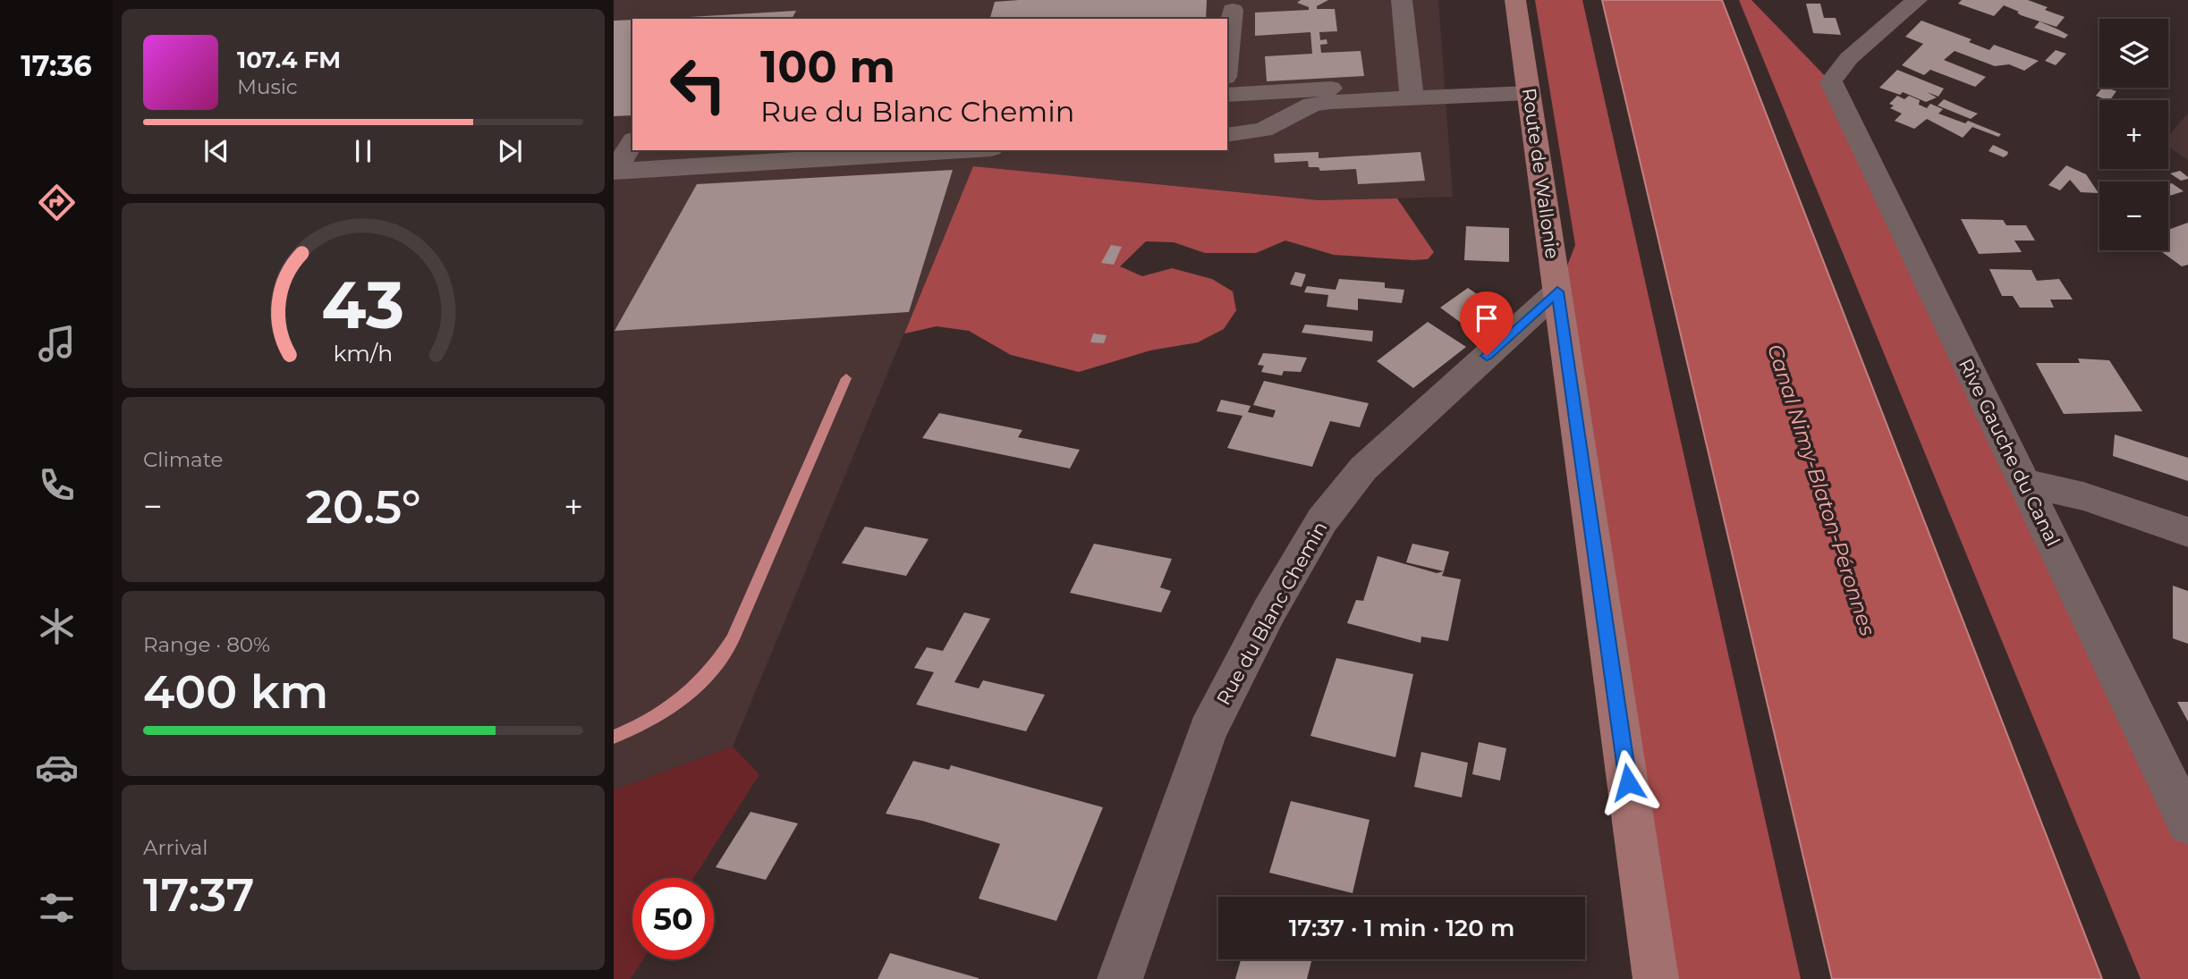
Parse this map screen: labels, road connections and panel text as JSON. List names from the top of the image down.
{
  "streets": {
    "main road": ["Route de Wallonie"],
    "street": ["Rive Gauche du Canal", "Rue du Blanc Chemin"]
  },
  "crossings": [
    ["Route de Wallonie", "Rue du Blanc Chemin"]
  ],
  "water": ["Canal Nimy-Blaton-Péronnes"],
  "page": {
    "tabs": "17:36",
    "map_buttons": ["+", "−"],
    "turn": ["100 m", "Rue du Blanc Chemin"],
    "song": ["107.4 FM", "Music"],
    "tile": [
      "Climate",
      ["Range · 80%", "400 km"],
      ["Arrival", "17:37"]
    ],
    "heat": ["−", "20.5°", "+"],
    "limit": "50",
    "trip": "17:37 · 1 min · 120 m",
    "gauge": ["43", "km/h"]
  }
}
